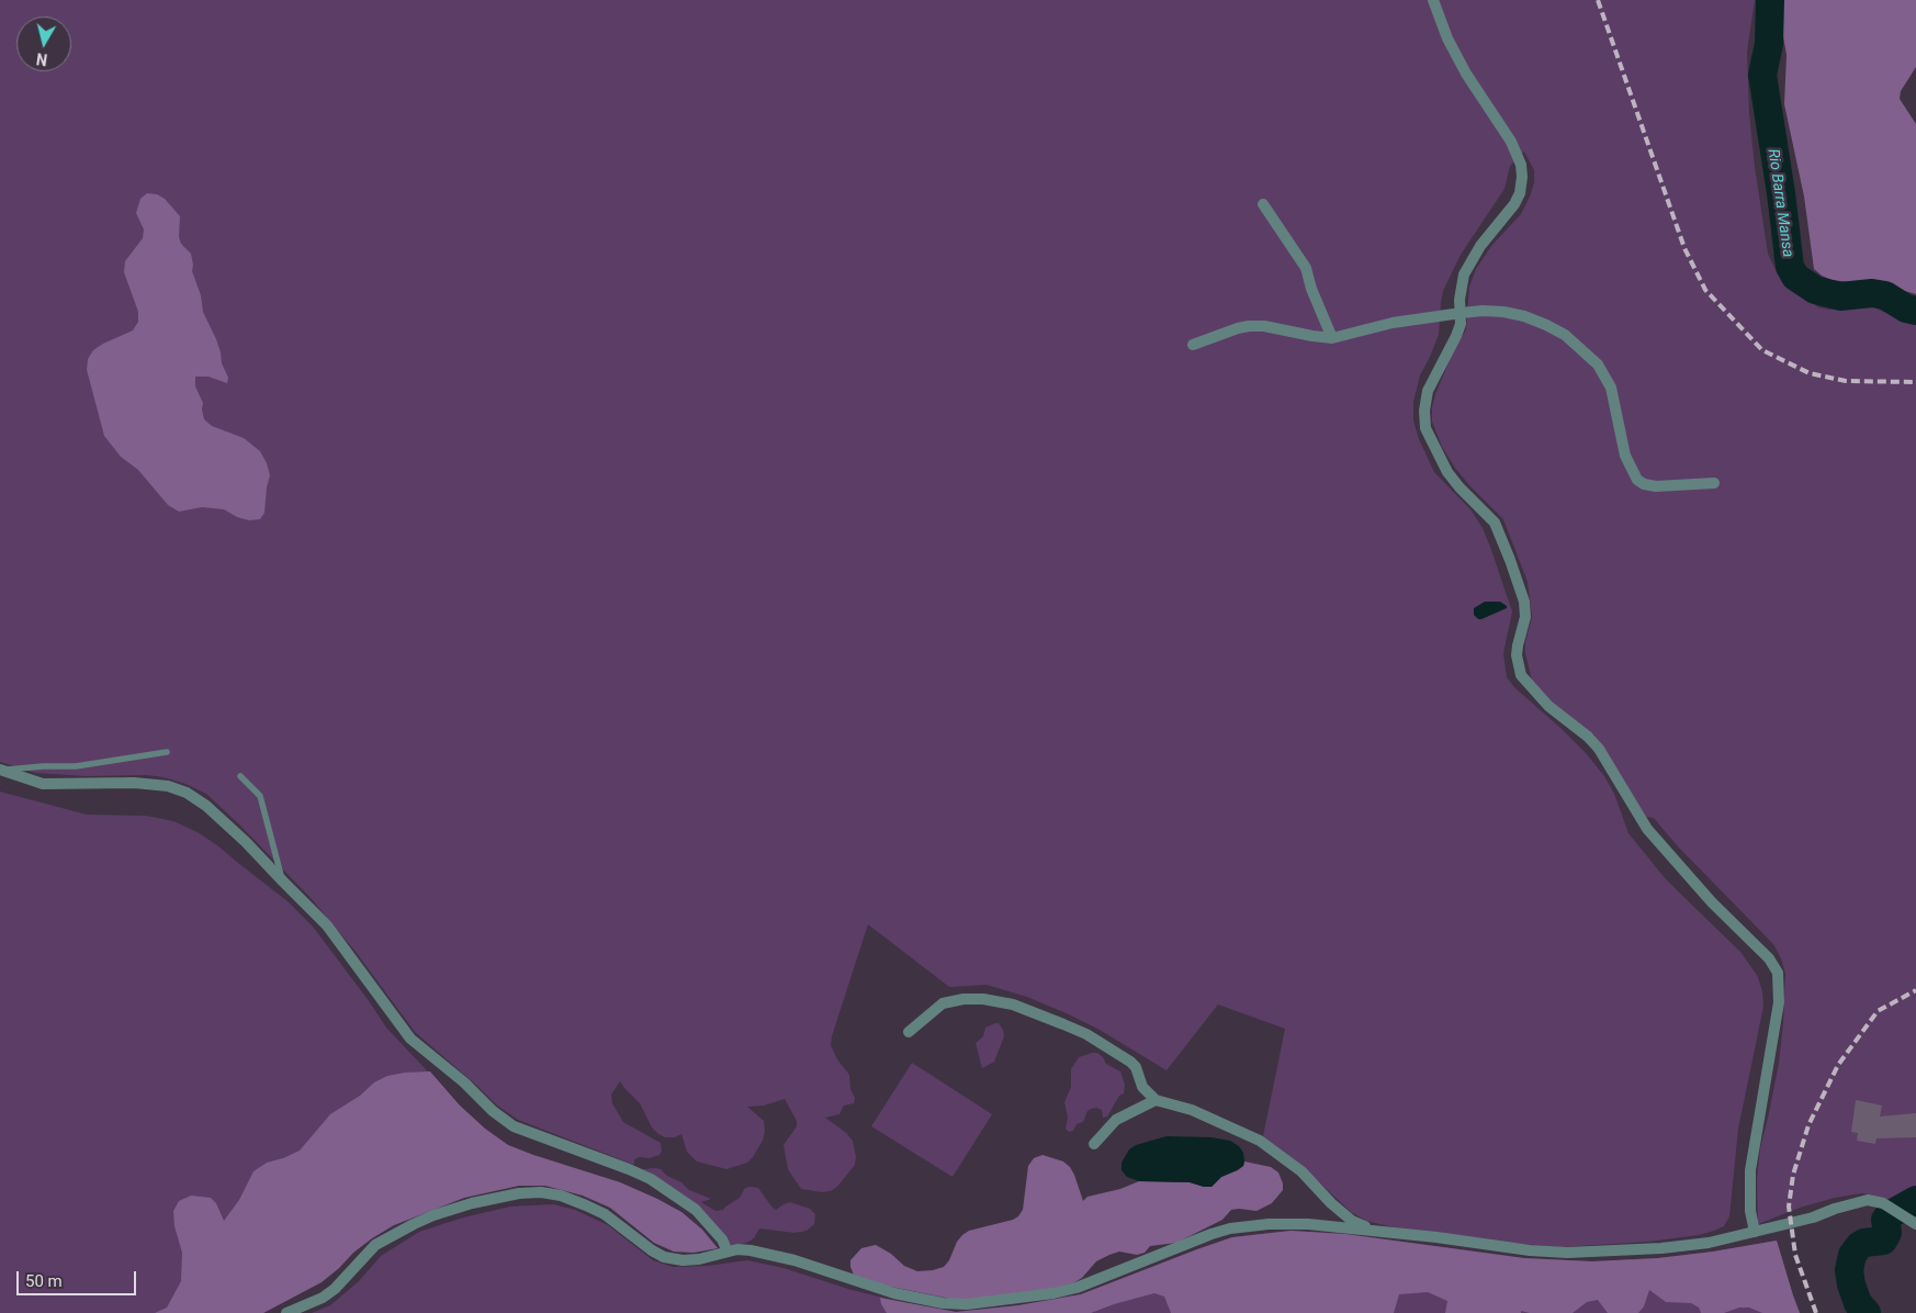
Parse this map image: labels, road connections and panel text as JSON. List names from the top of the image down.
{
  "water": ["Rio Barra Mansa"],
  "scale_bar": "50 m",
  "north": "bottom"
}
